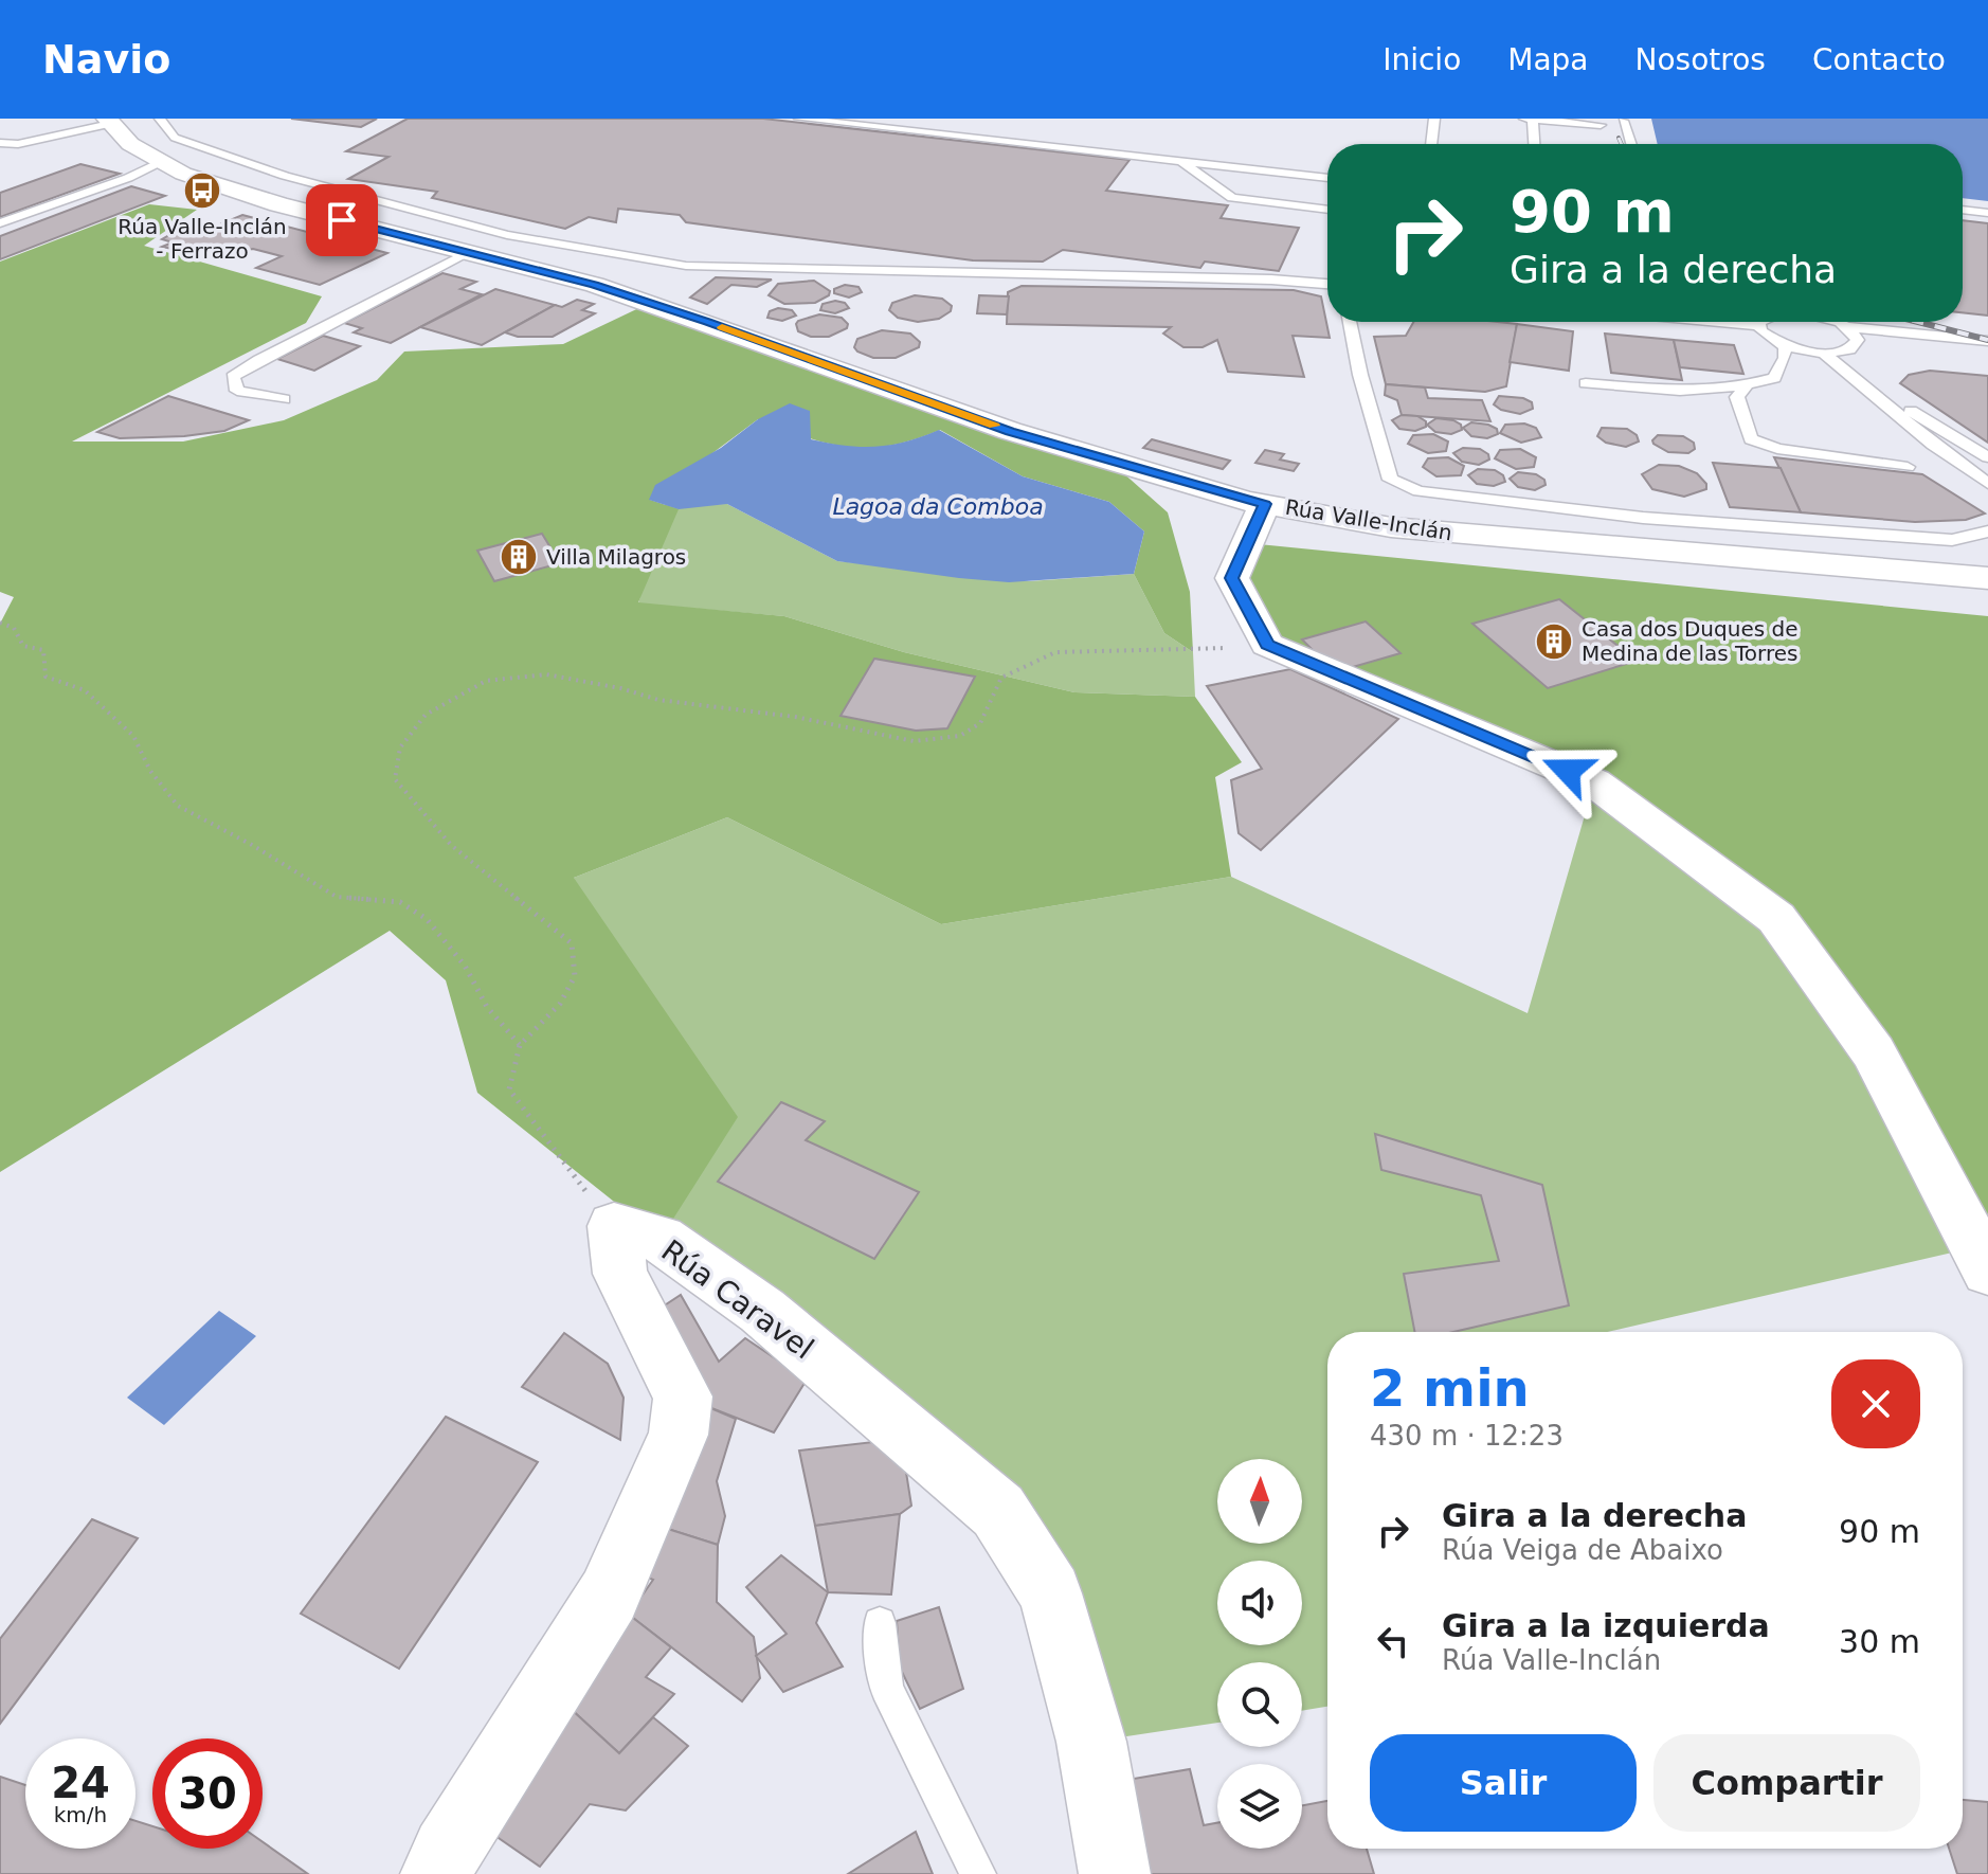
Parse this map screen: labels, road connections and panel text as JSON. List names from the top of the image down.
{
  "streets": {
    "street": ["Rúa Valle-Inclán", "Rúa Caravel"]
  },
  "water": ["Lagoa da Comboa"],
  "places": {
    "bus stop": ["Rúa Valle-Inclán - Ferrazo"],
    "building": ["Villa Milagros", "Casa dos Duques de Medina de las Torres"]
  },
  "north": "top",
  "page": {
    "header": "Navio",
    "nav": [
      "Inicio",
      "Mapa",
      "Nosotros",
      "Contacto"
    ],
    "turn": ["90 m", "Gira a la derecha"],
    "heading": ["2 min", "430 m · 12:23"],
    "list": [
      {
        "name": "Gira a la derecha",
        "note": "Rúa Veiga de Abaixo",
        "value": "90 m"
      },
      {
        "name": "Gira a la izquierda",
        "note": "Rúa Valle-Inclán",
        "value": "30 m"
      }
    ],
    "buttons": ["Salir", "Compartir"],
    "speed": "24 km/h",
    "limit": "30"
  }
}
